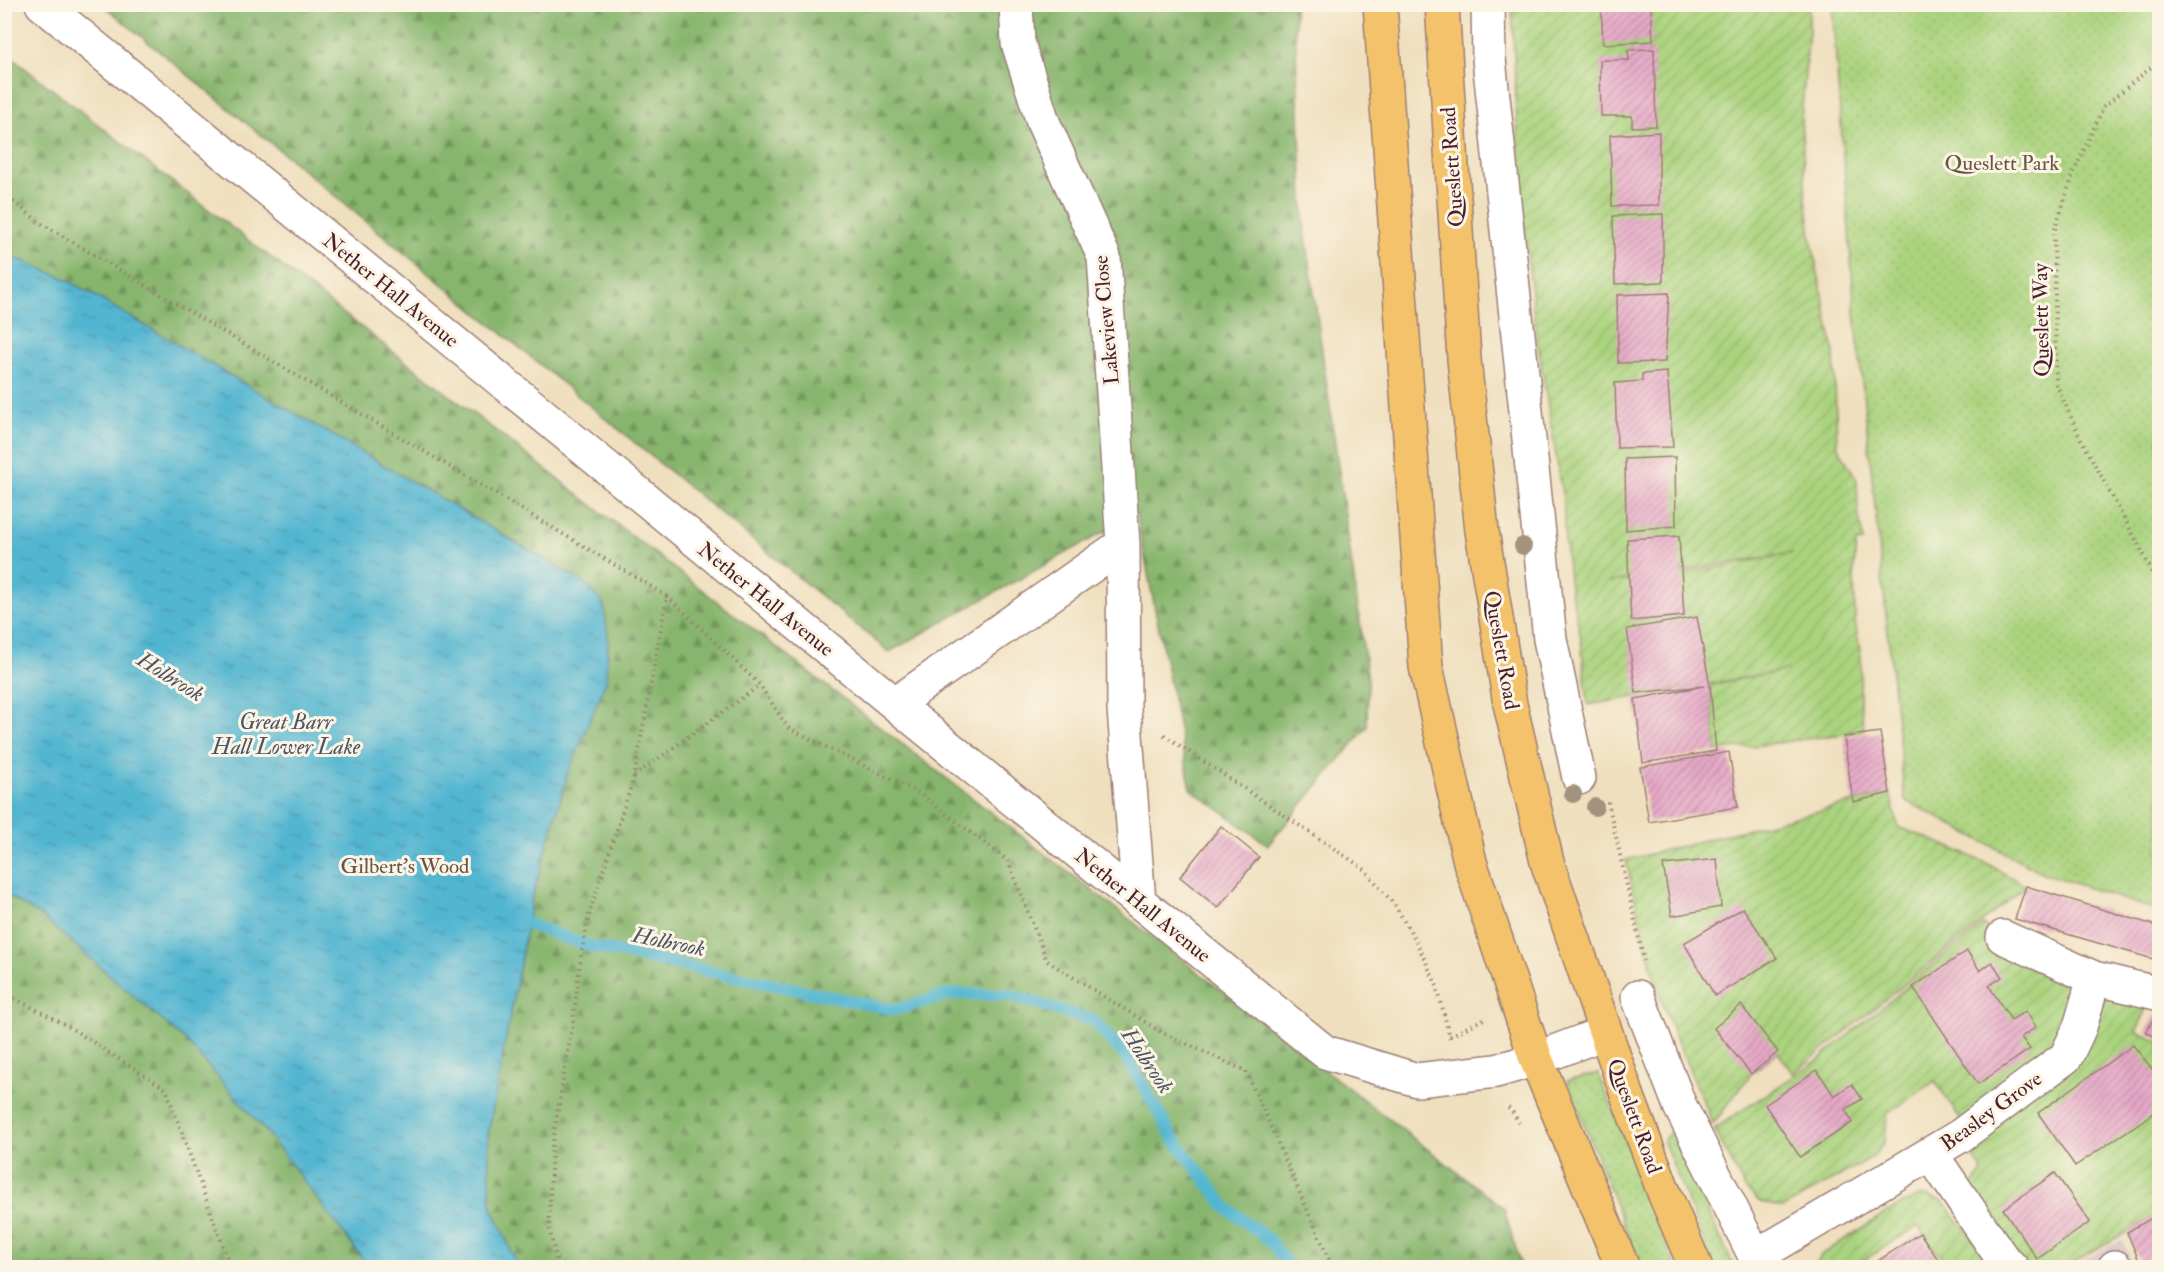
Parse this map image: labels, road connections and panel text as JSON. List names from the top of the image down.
{
  "streets": {
    "highway": ["Queslett Road"],
    "street": ["Nether Hall Avenue", "Lakeview Close", "Beasley Grove"],
    "path": ["Queslett Way"]
  },
  "crossings": [
    ["Queslett Road", "Nether Hall Avenue"],
    ["Nether Hall Avenue", "Lakeview Close"]
  ],
  "water": ["Holbrook", "Great Barr Hall Lower Lake"],
  "parks": ["Queslett Park", "Gilbert's Wood"]
}
